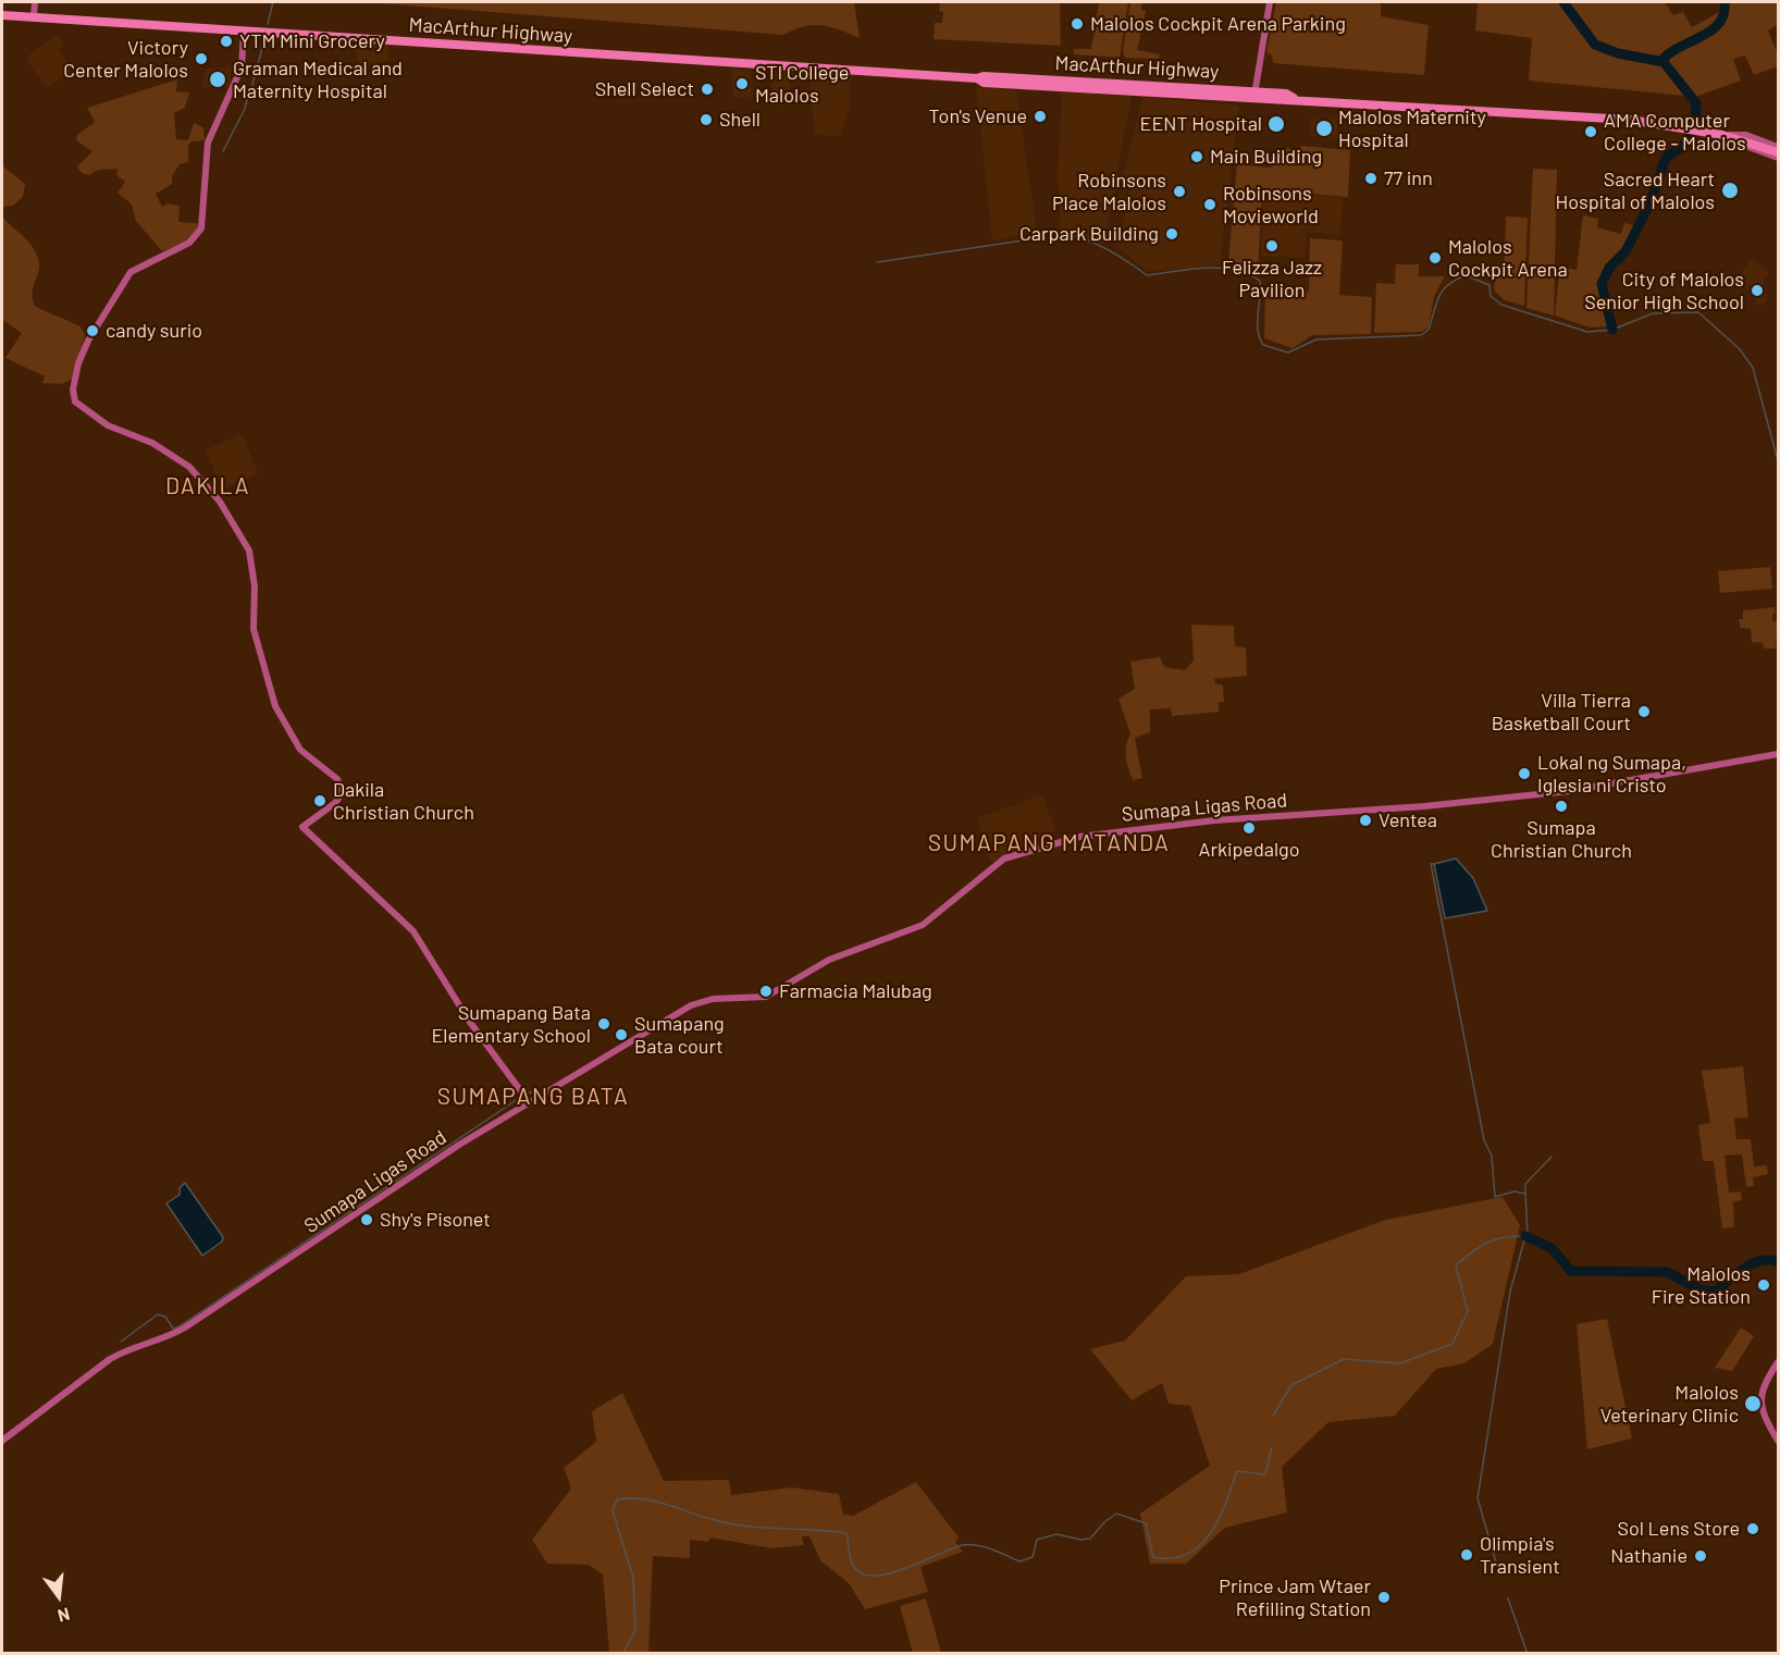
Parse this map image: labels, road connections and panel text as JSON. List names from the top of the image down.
{
  "streets": {
    "highway": ["MacArthur Highway"],
    "main road": ["Sumapa Ligas Road"]
  },
  "districts": ["DAKILA", "SUMAPANG MATANDA", "SUMAPANG BATA"],
  "places": [
    "Malolos Cockpit Arena Parking",
    "YTM Mini Grocery",
    "Victory Center Malolos",
    "Graman Medical and Maternity Hospital",
    "STI College Malolos",
    "Shell Select",
    "Ton's Venue",
    "Shell",
    "EENT Hospital",
    "Malolos Maternity Hospital",
    "AMA Computer College - Malolos",
    "Main Building",
    "77 inn",
    "Sacred Heart Hospital of Malolos",
    "Robinsons Place Malolos",
    "Robinsons Movieworld",
    "Carpark Building",
    "Felizza Jazz Pavilion",
    "Malolos Cockpit Arena",
    "City of Malolos Senior High School",
    "candy surio",
    "Villa Tierra Basketball Court",
    "Lokal ng Sumapa, Iglesia ni Cristo",
    "Dakila Christian Church",
    "Sumapa Christian Church",
    "Ventea",
    "Arkipedalgo",
    "Farmacia Malubag",
    "Sumapang Bata Elementary School",
    "Sumapang Bata court",
    "Shy's Pisonet",
    "Malolos Fire Station",
    "Malolos Veterinary Clinic",
    "Sol Lens Store",
    "Olimpia's Transient",
    "Nathanie",
    "Prince Jam Wtaer Refilling Station"
  ],
  "north": "bottom"
}
